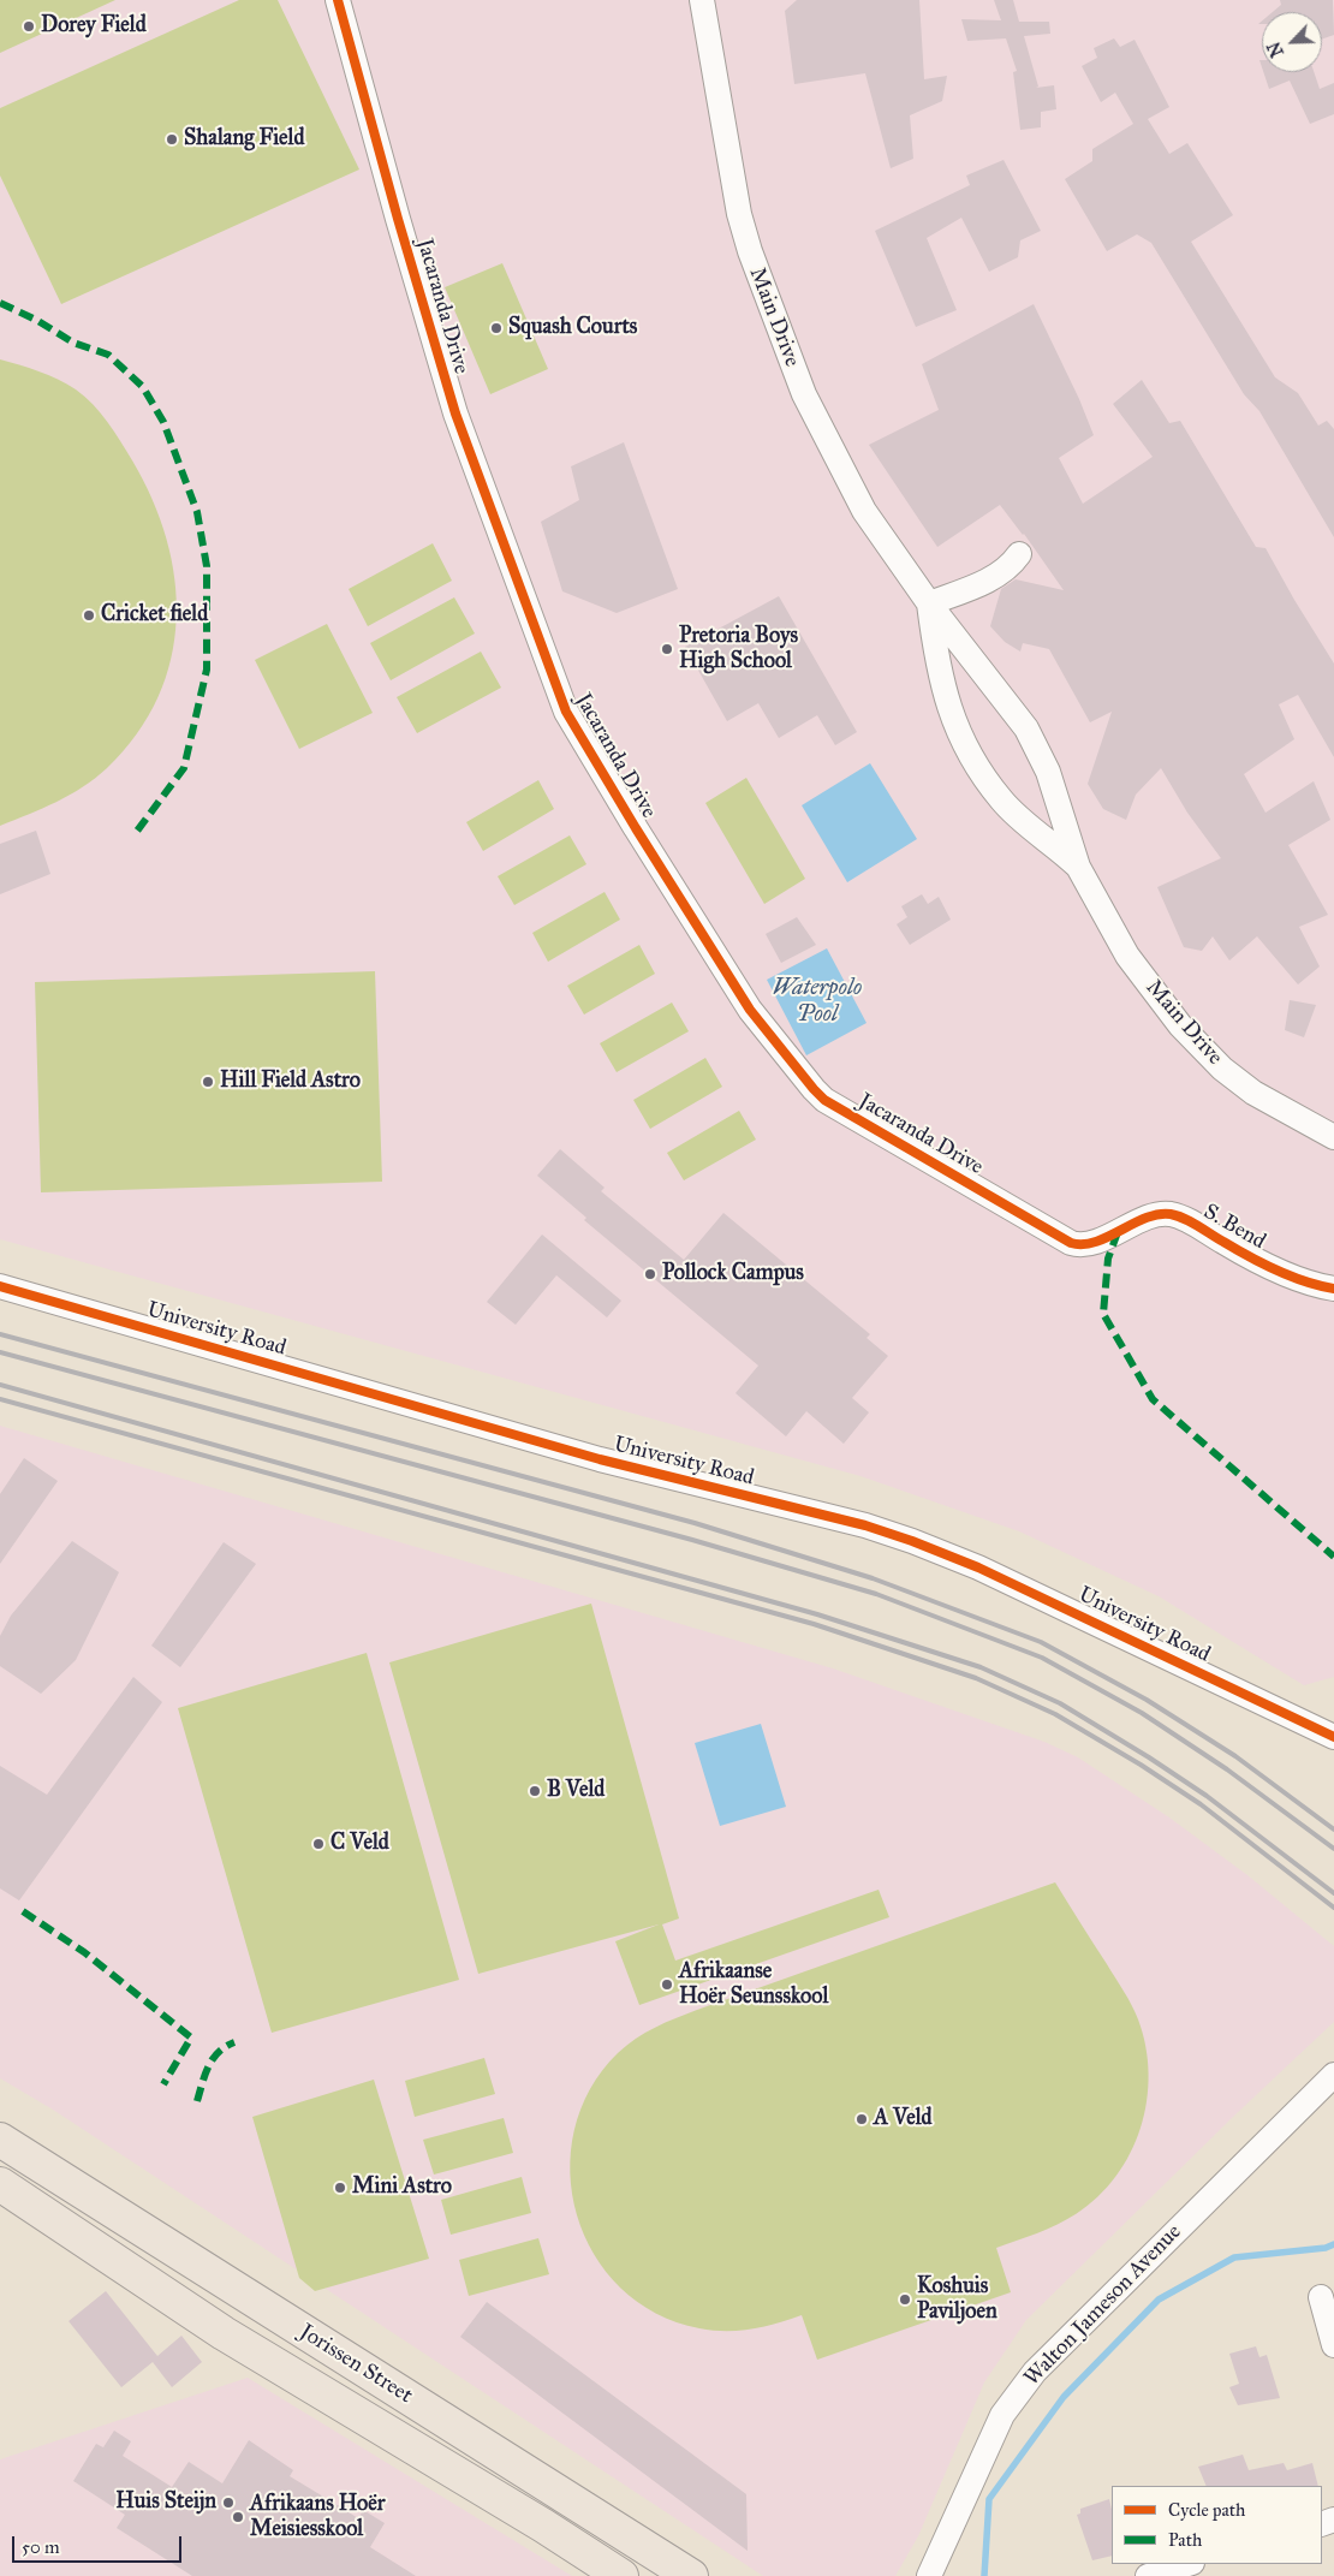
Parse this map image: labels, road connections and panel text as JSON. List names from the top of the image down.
{
  "streets": {
    "main road": ["Jorissen Street"],
    "street": [
      "Jacaranda Drive",
      "Main Drive",
      "S. Bend",
      "University Road",
      "Walton Jameson Avenue"
    ]
  },
  "crossings": [
    ["Jacaranda Drive", "S. Bend"]
  ],
  "water": ["Waterpolo Pool"],
  "places": [
    "Dorey Field",
    "Shalang Field",
    "Squash Courts",
    "Cricket field",
    "Pretoria Boys High School",
    "Hill Field Astro",
    "Pollock Campus",
    "B Veld",
    "C Veld",
    "Afrikaanse Hoër Seunsskool",
    "A Veld",
    "Mini Astro",
    "Koshuis Paviljoen",
    "Huis Steijn",
    "Afrikaans Hoër Meisiesskool"
  ],
  "legend": ["Cycle path", "Path"],
  "scale_bar": "50 m",
  "north": "bottom left"
}
